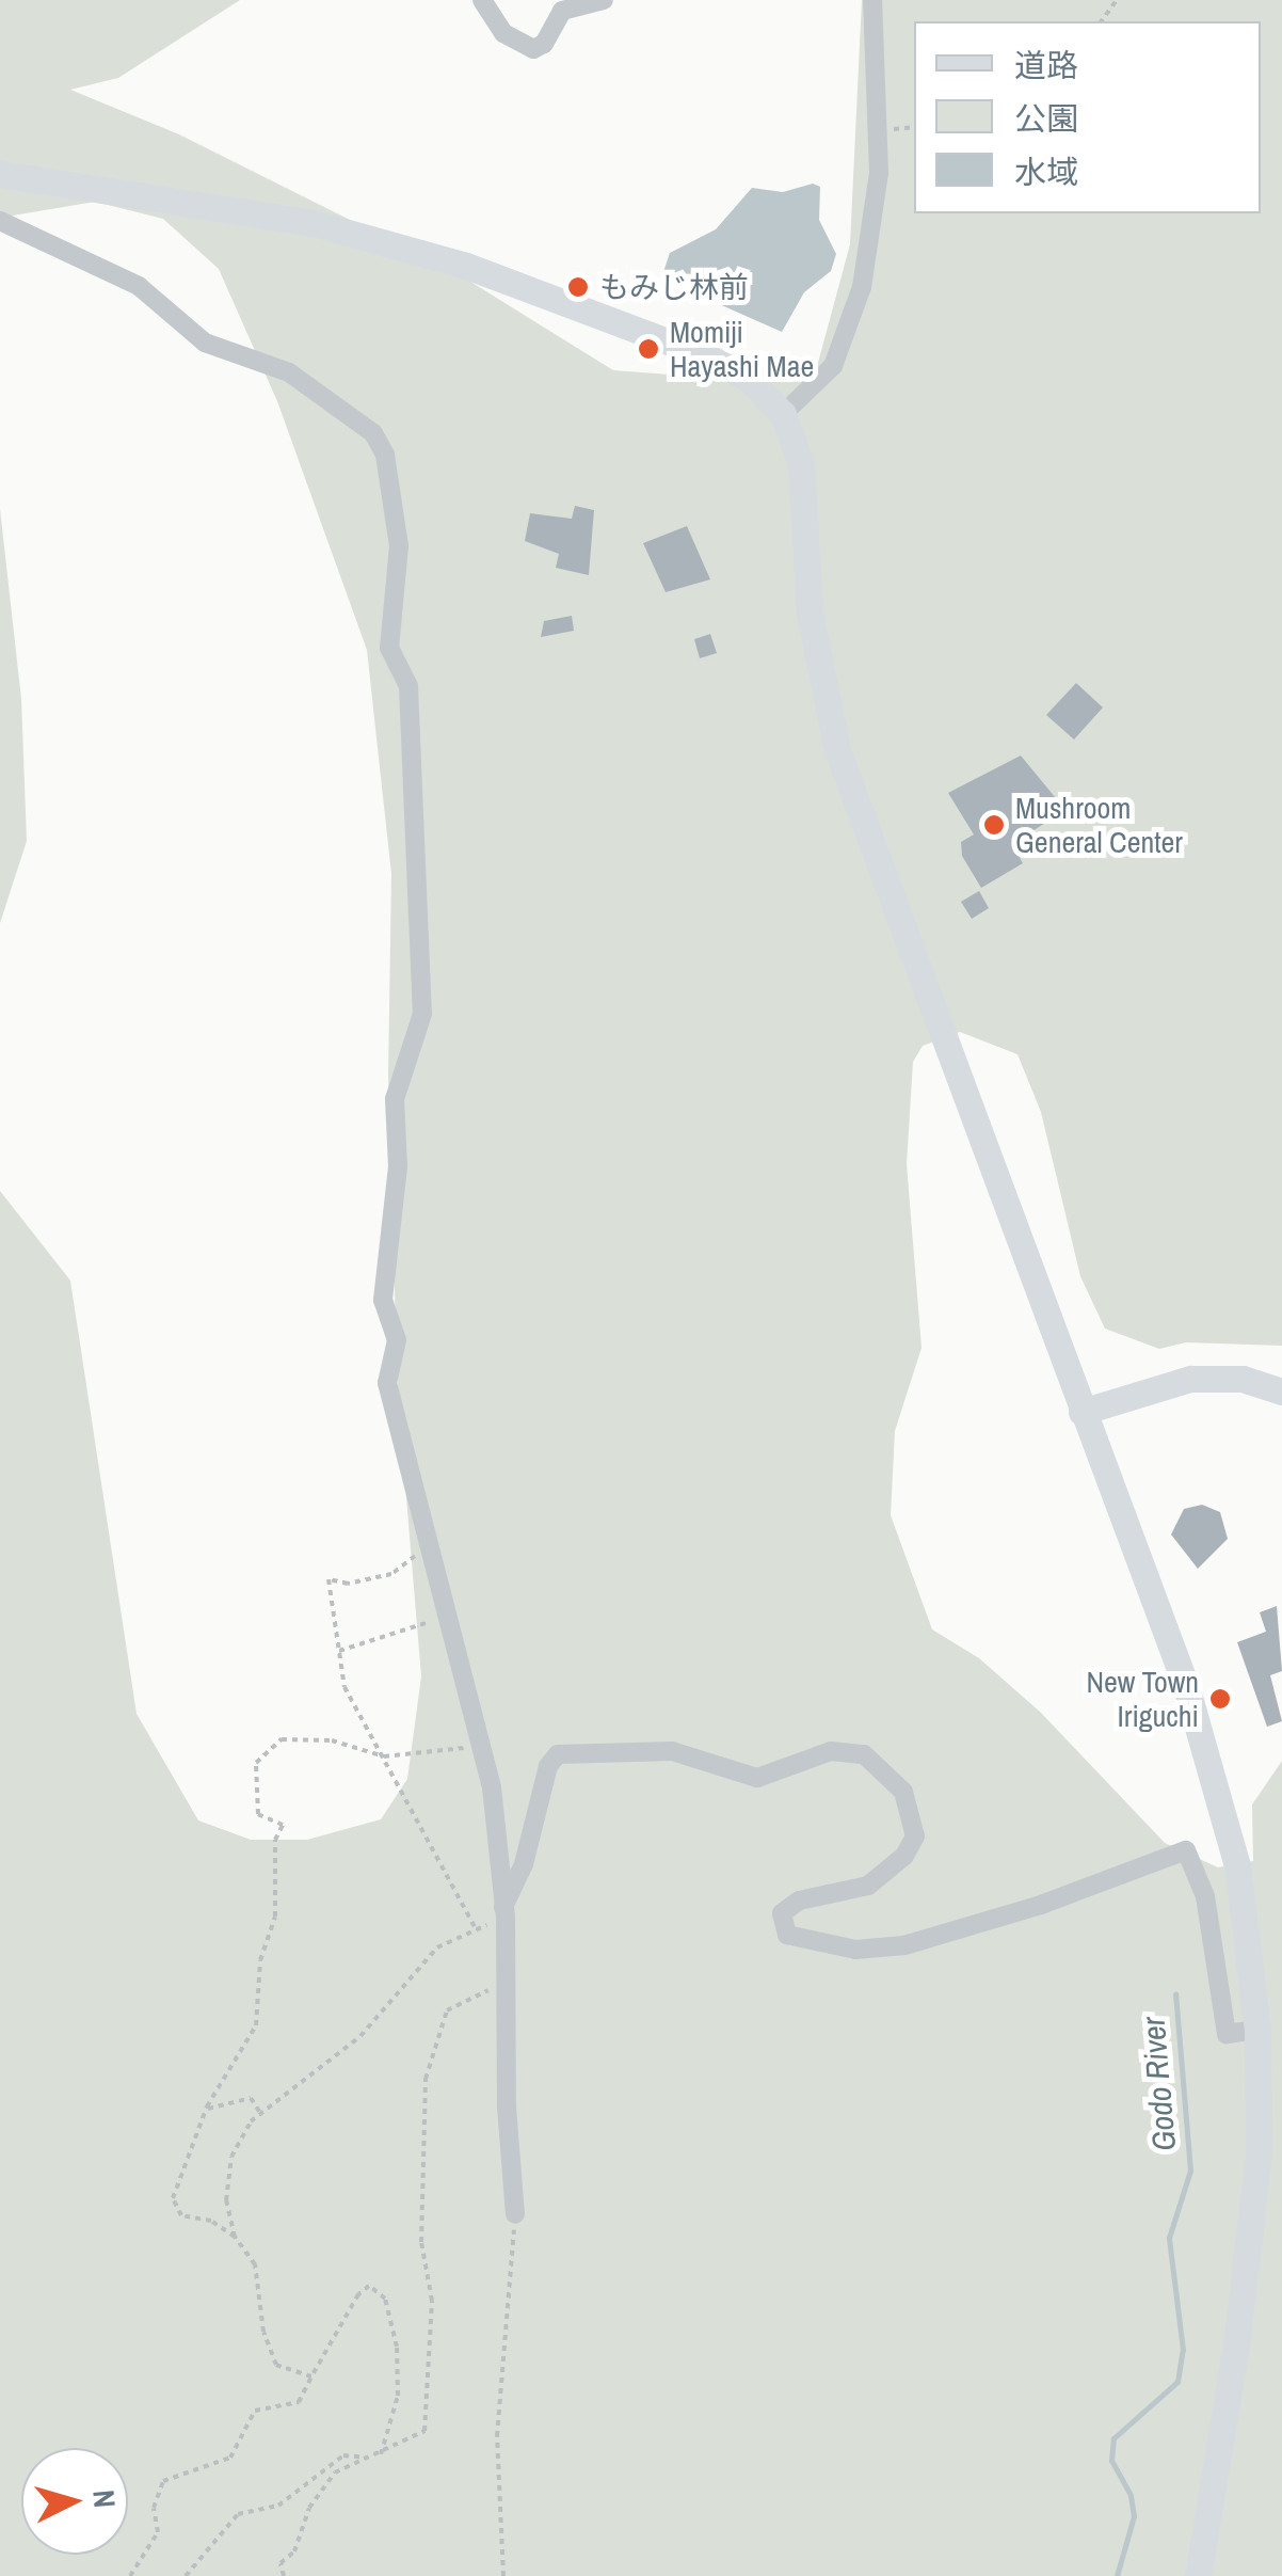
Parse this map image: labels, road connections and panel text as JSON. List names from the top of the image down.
{
  "water": ["Godo River"],
  "places": [
    "もみじ林前",
    "Momiji Hayashi Mae",
    "Mushroom General Center",
    "New Town Iriguchi"
  ],
  "legend": ["道路", "公園", "水域"],
  "north": "right"
}
